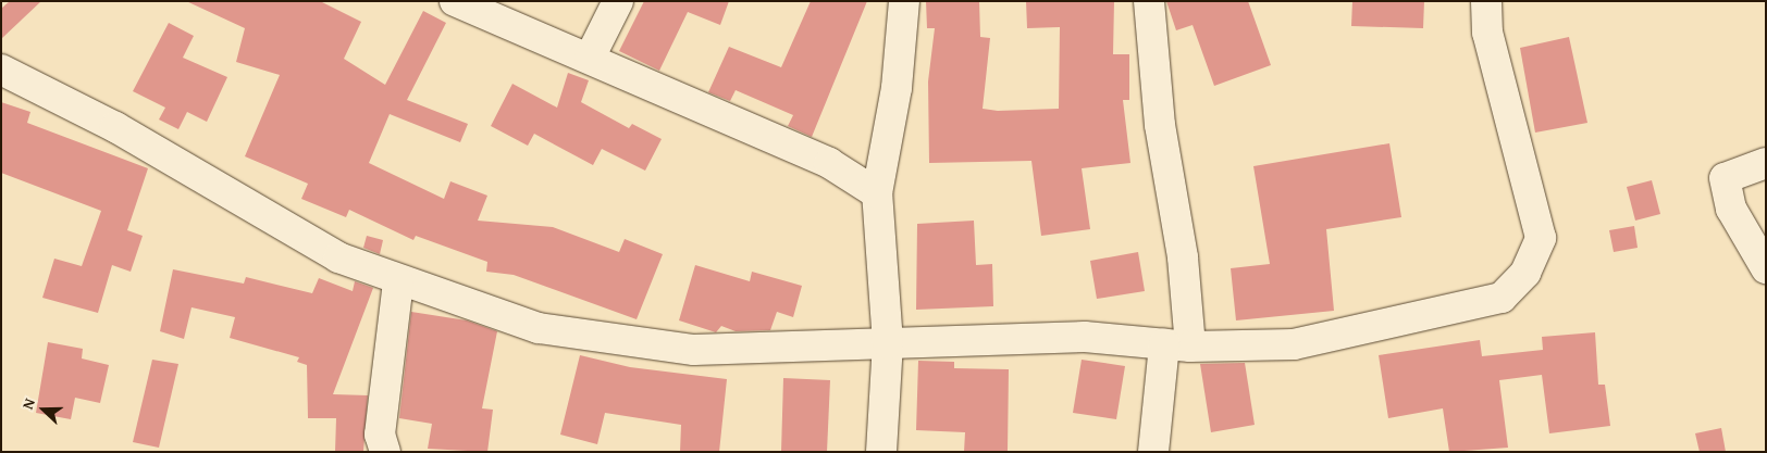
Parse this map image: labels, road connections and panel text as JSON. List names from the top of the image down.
{
  "north": "left"
}
